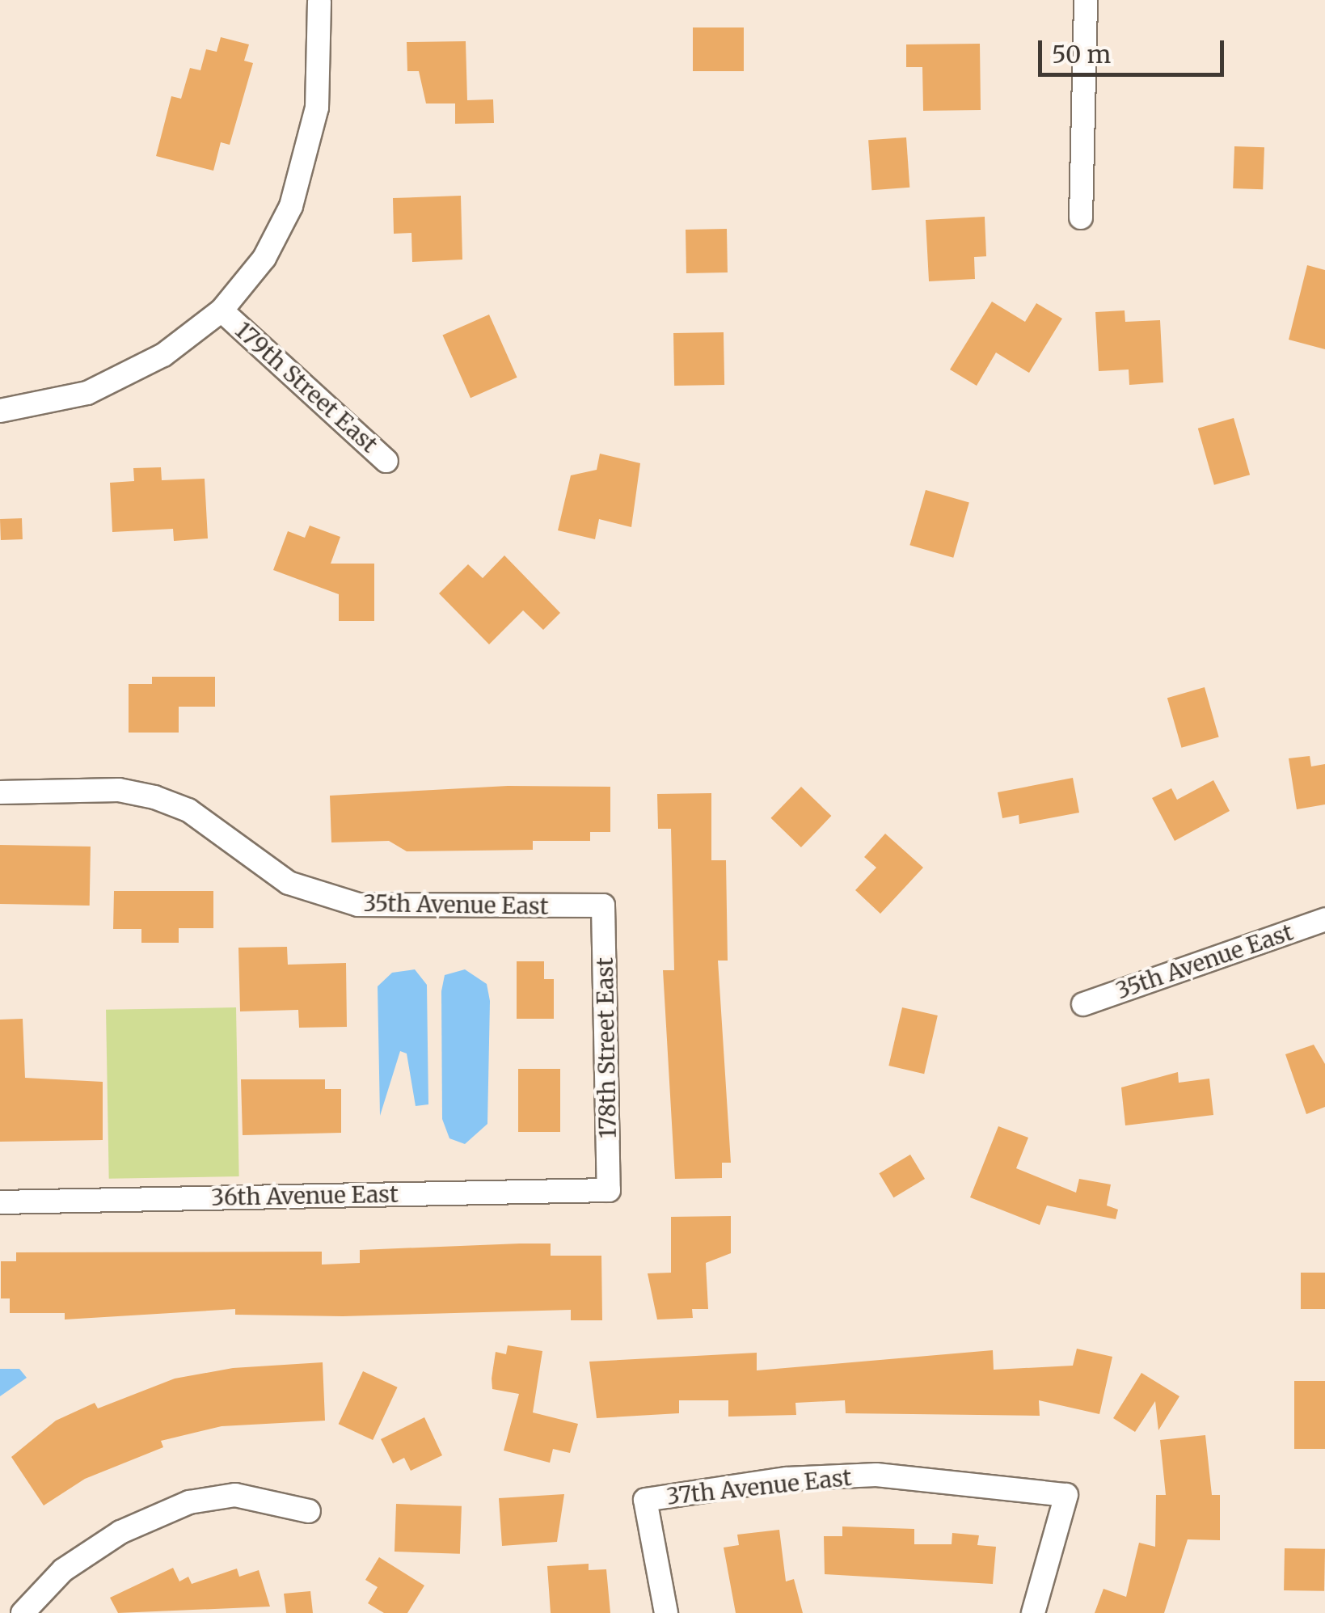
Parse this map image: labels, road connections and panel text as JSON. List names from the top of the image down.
{
  "streets": {
    "street": [
      "179th Street East",
      "35th Avenue East",
      "178th Street East",
      "36th Avenue East",
      "37th Avenue East"
    ]
  },
  "crossings": [
    ["35th Avenue East", "178th Street East"],
    ["178th Street East", "36th Avenue East"]
  ],
  "scale_bar": "50 m"
}
